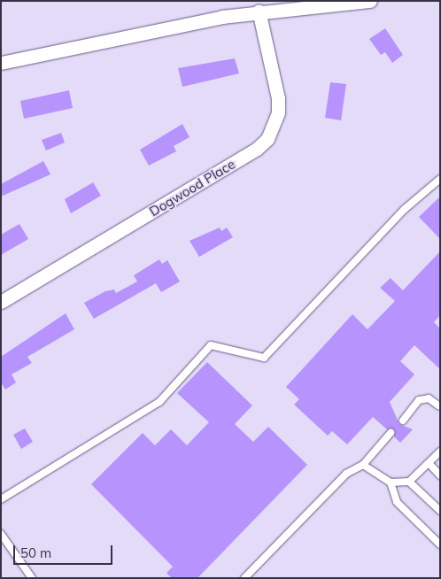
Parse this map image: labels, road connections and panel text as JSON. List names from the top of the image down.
{
  "streets": {
    "street": ["Dogwood Place"]
  },
  "scale_bar": "50 m"
}
